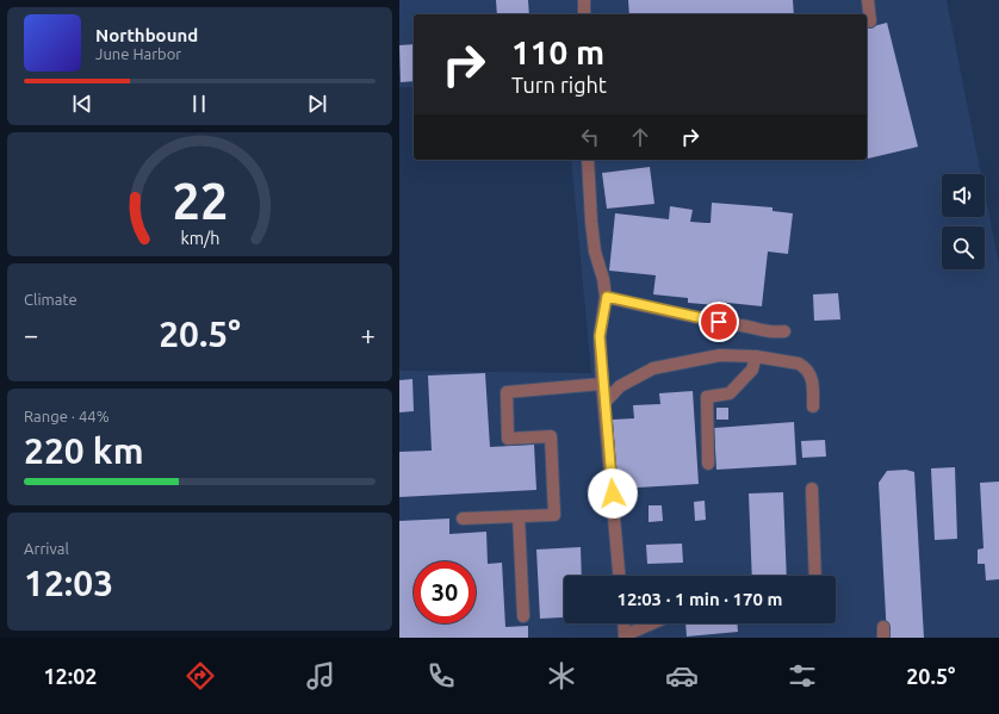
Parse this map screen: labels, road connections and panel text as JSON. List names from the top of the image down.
{
  "page": {
    "song": ["Northbound", "June Harbor"],
    "turn": ["110 m", "Turn right"],
    "tile": [
      "Climate",
      ["Range · 44%", "220 km"],
      ["Arrival", "12:03"]
    ],
    "heat": ["−", "20.5°", "+"],
    "limit": "30",
    "trip": "12:03 · 1 min · 170 m",
    "tabs": ["12:02", "20.5°"],
    "gauge": ["22", "km/h"]
  }
}
